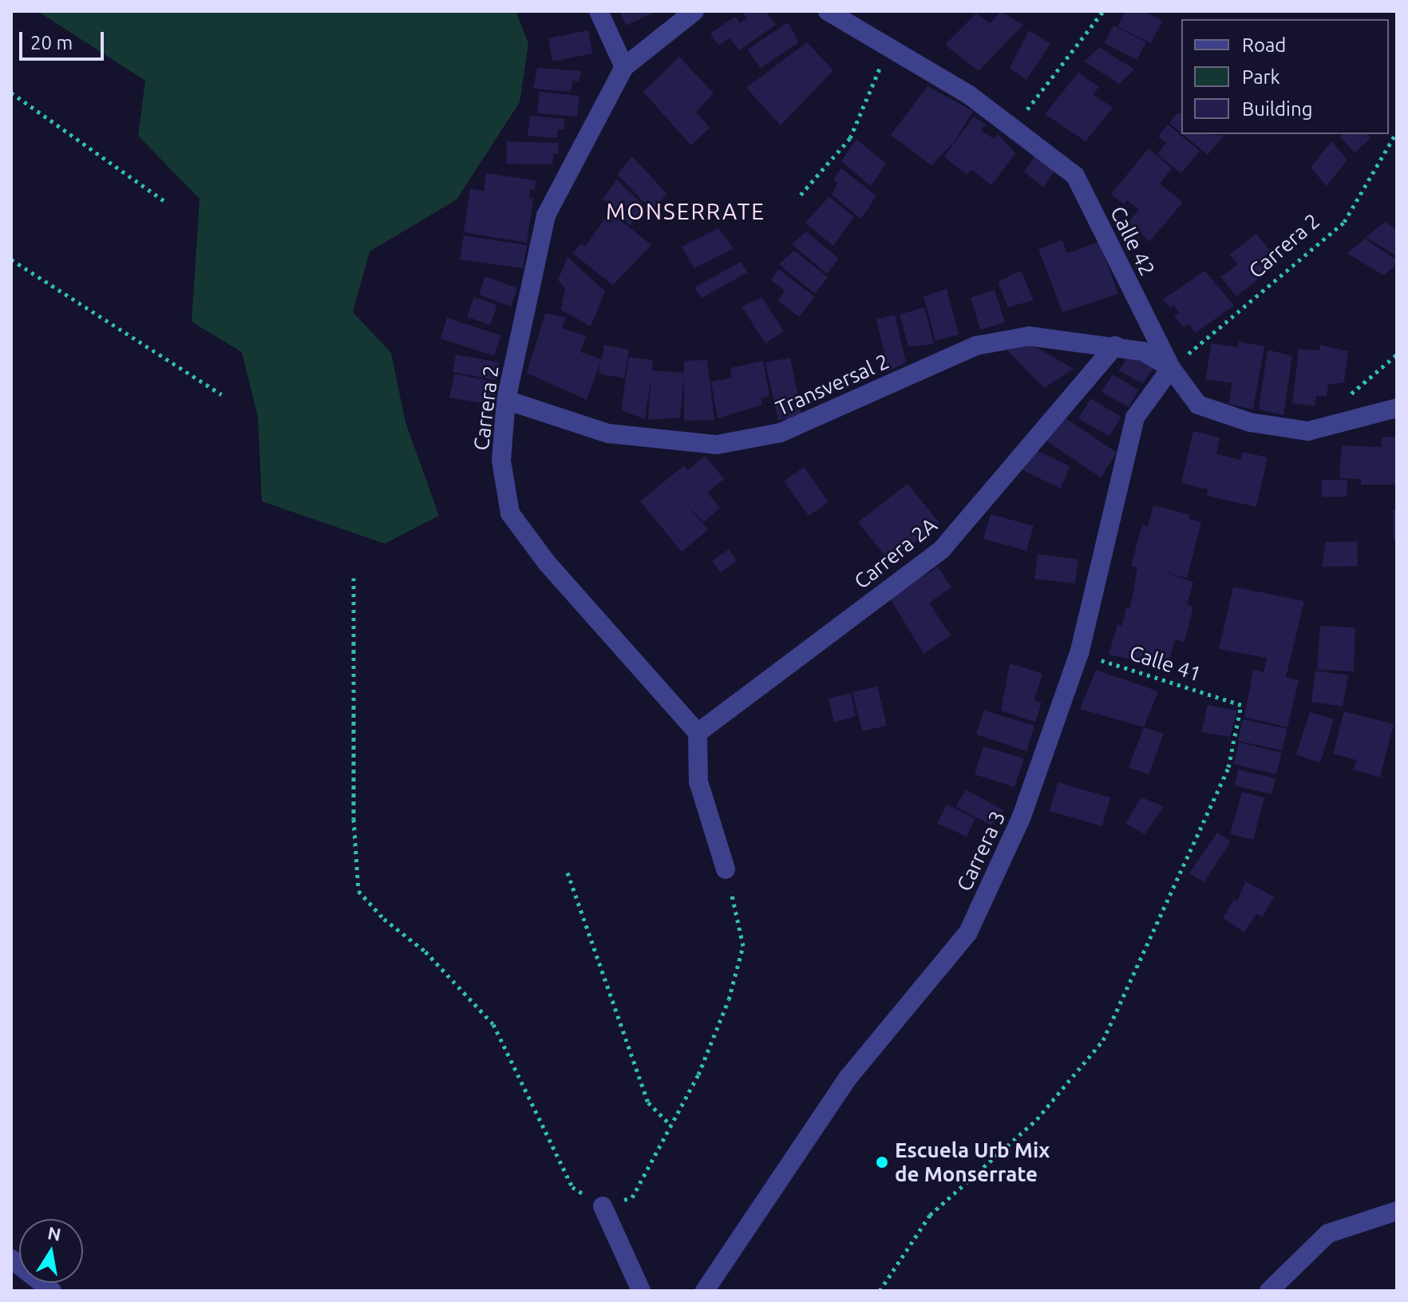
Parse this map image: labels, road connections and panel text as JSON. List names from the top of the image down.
{
  "streets": {
    "street": [
      "Calle 42",
      "Carrera 2",
      "Transversal 2",
      "Carrera 2A",
      "Carrera 3"
    ],
    "path": ["Calle 41"]
  },
  "crossings": [
    ["Calle 42", "Carrera 2"],
    ["Calle 42", "Transversal 2"],
    ["Calle 42", "Carrera 3"],
    ["Carrera 2", "Transversal 2"],
    ["Carrera 2", "Carrera 2A"],
    ["Carrera 2", "Carrera 3"],
    ["Transversal 2", "Carrera 2A"],
    ["Transversal 2", "Carrera 3"],
    ["Calle 41", "Carrera 3"]
  ],
  "districts": ["MONSERRATE"],
  "places": ["Escuela Urb Mix de Monserrate"],
  "legend": ["Road", "Park", "Building"],
  "scale_bar": "20 m",
  "north": "top"
}
